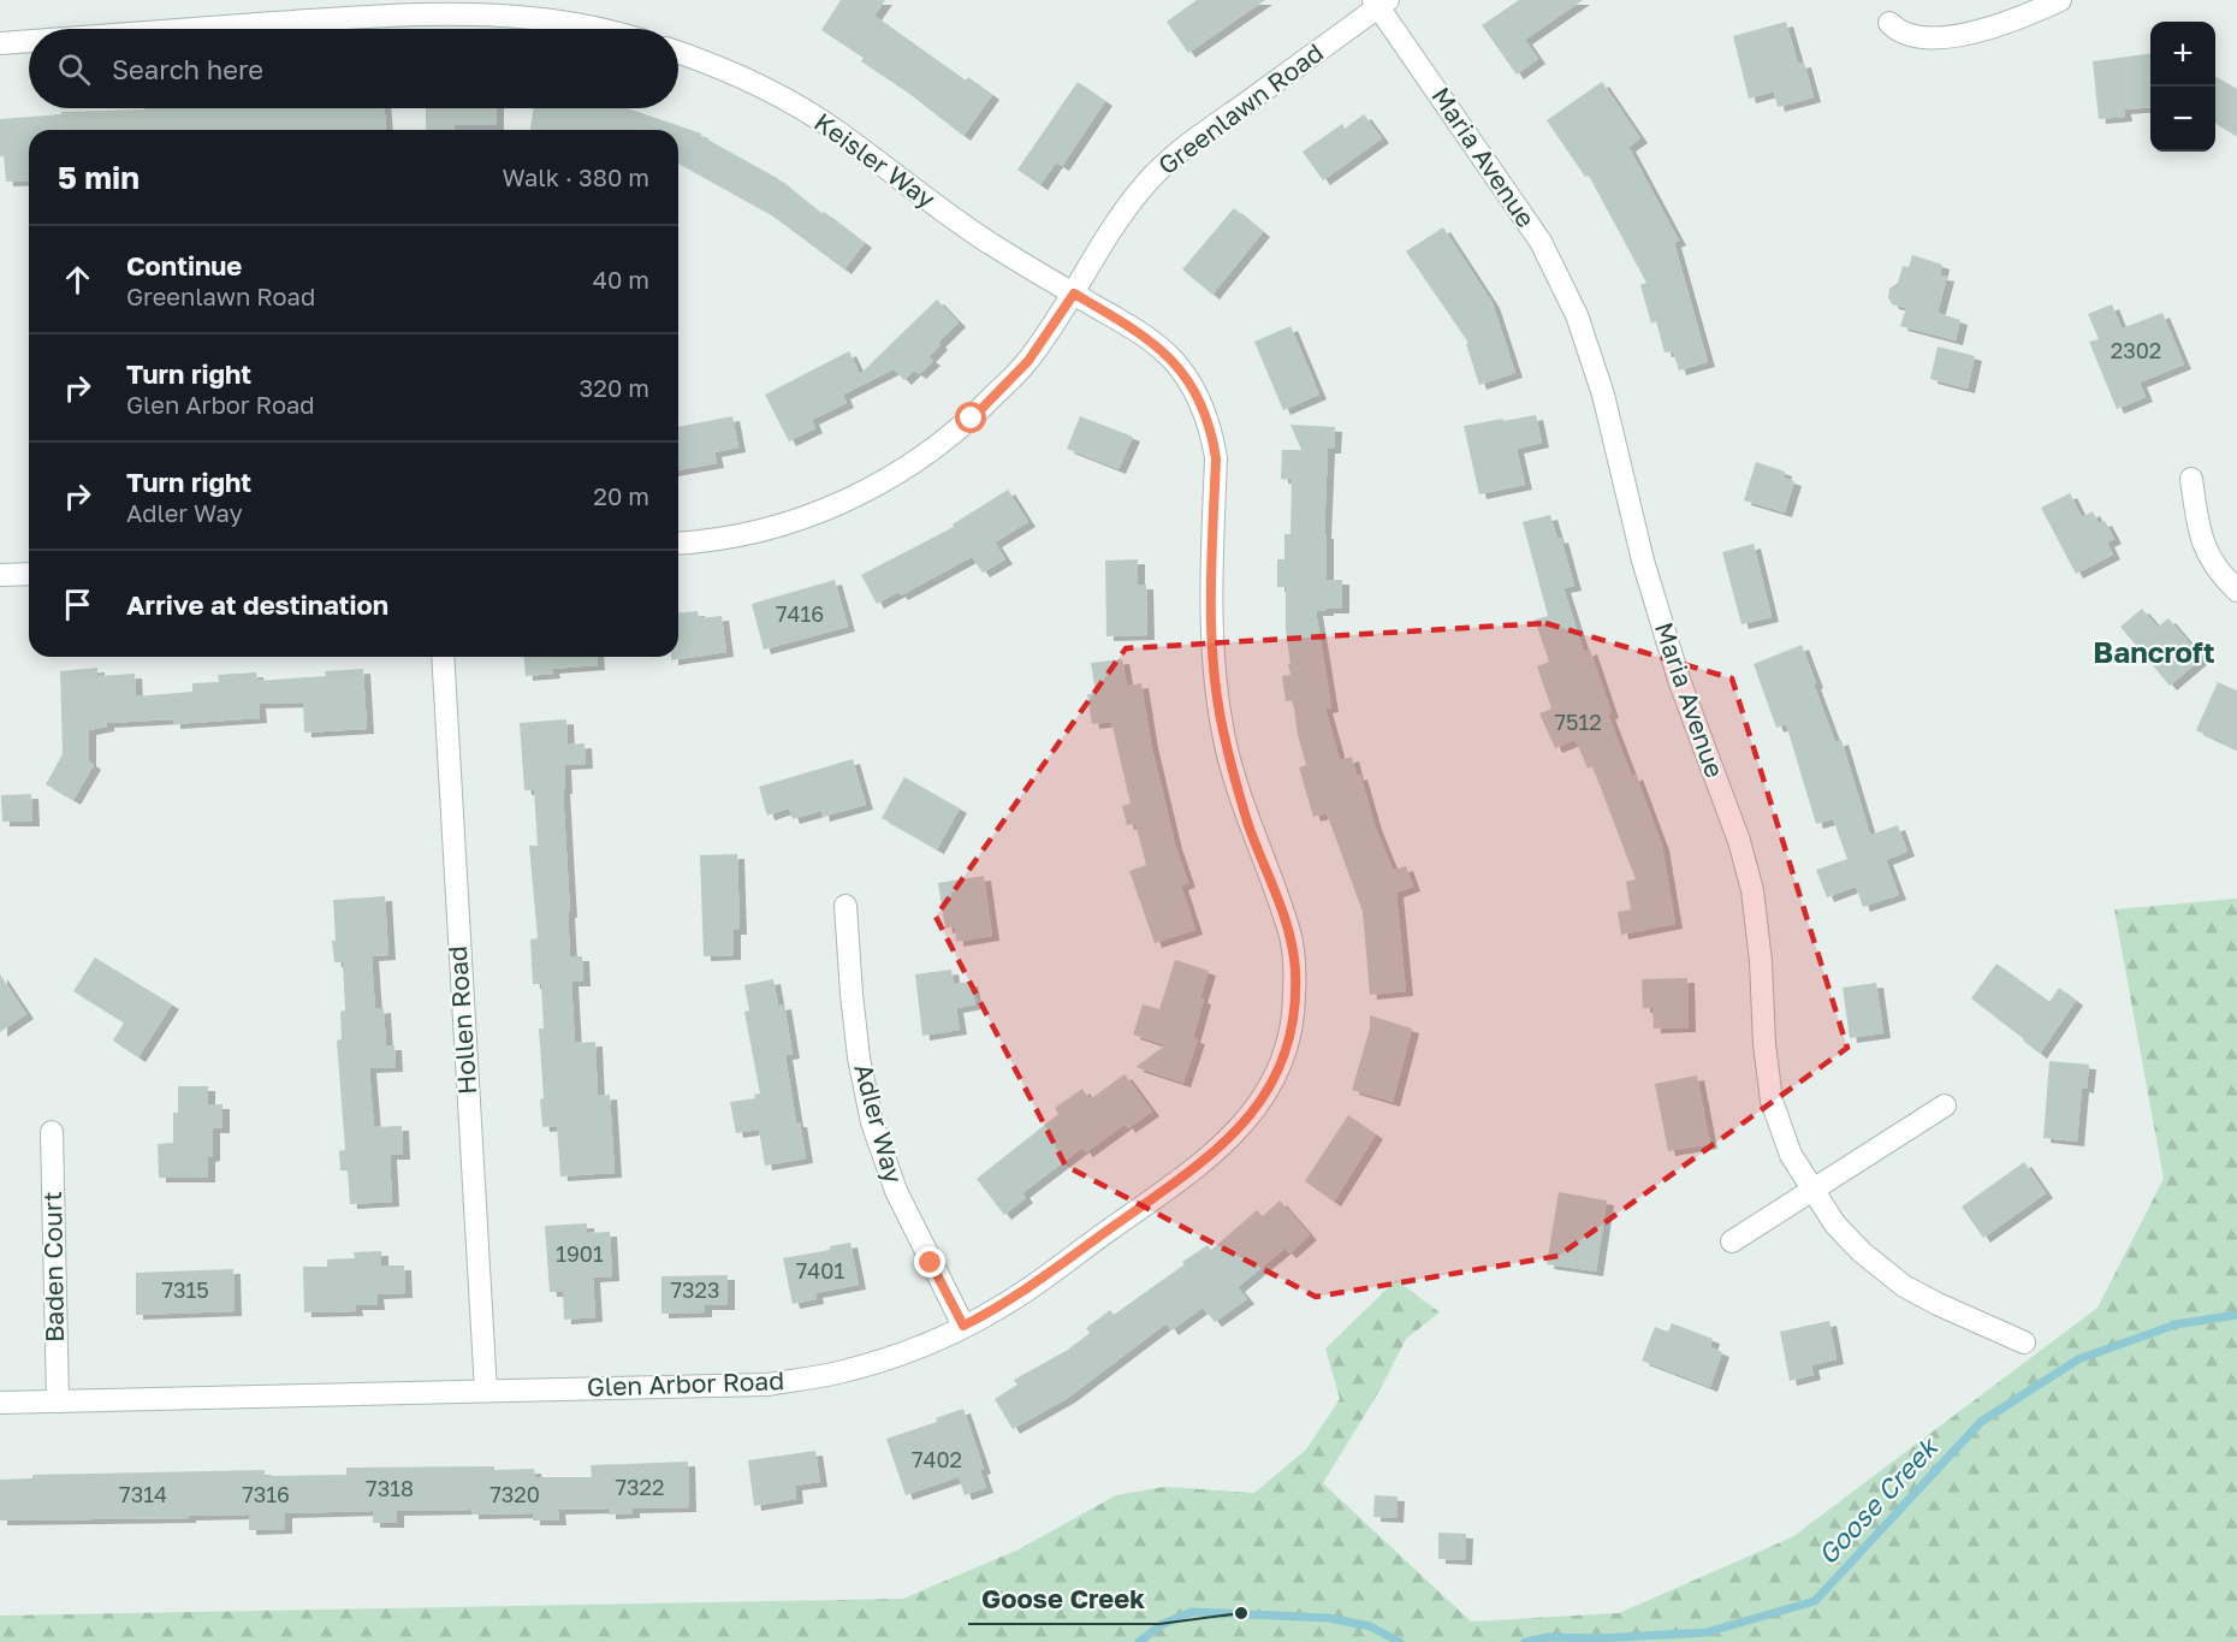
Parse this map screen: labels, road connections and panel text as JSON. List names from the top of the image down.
{
  "streets": {
    "street": [
      "Greenlawn Road",
      "Maria Avenue",
      "Keisler Way",
      "Hollen Road",
      "Adler Way",
      "Baden Court",
      "Glen Arbor Road"
    ]
  },
  "crossings": [
    ["Greenlawn Road", "Maria Avenue"],
    ["Greenlawn Road", "Keisler Way"],
    ["Greenlawn Road", "Glen Arbor Road"],
    ["Keisler Way", "Glen Arbor Road"],
    ["Hollen Road", "Glen Arbor Road"],
    ["Adler Way", "Glen Arbor Road"],
    ["Baden Court", "Glen Arbor Road"]
  ],
  "districts": ["Bancroft"],
  "water": ["Goose Creek"],
  "places": ["Goose Creek"],
  "house_numbers": [
    "2302",
    "7416",
    "7512",
    "1901",
    "7401",
    "7315",
    "7323",
    "7402",
    "7322",
    "7318",
    "7314",
    "7316",
    "7320"
  ],
  "page": {
    "map_buttons": ["+", "−"],
    "search": "Search here",
    "heading": ["5 min", "Walk · 380 m"],
    "list": [
      ["Continue", "Greenlawn Road", "40 m"],
      ["Turn right", "Glen Arbor Road", "320 m"],
      ["Turn right", "Adler Way", "20 m"],
      "Arrive at destination"
    ]
  }
}
